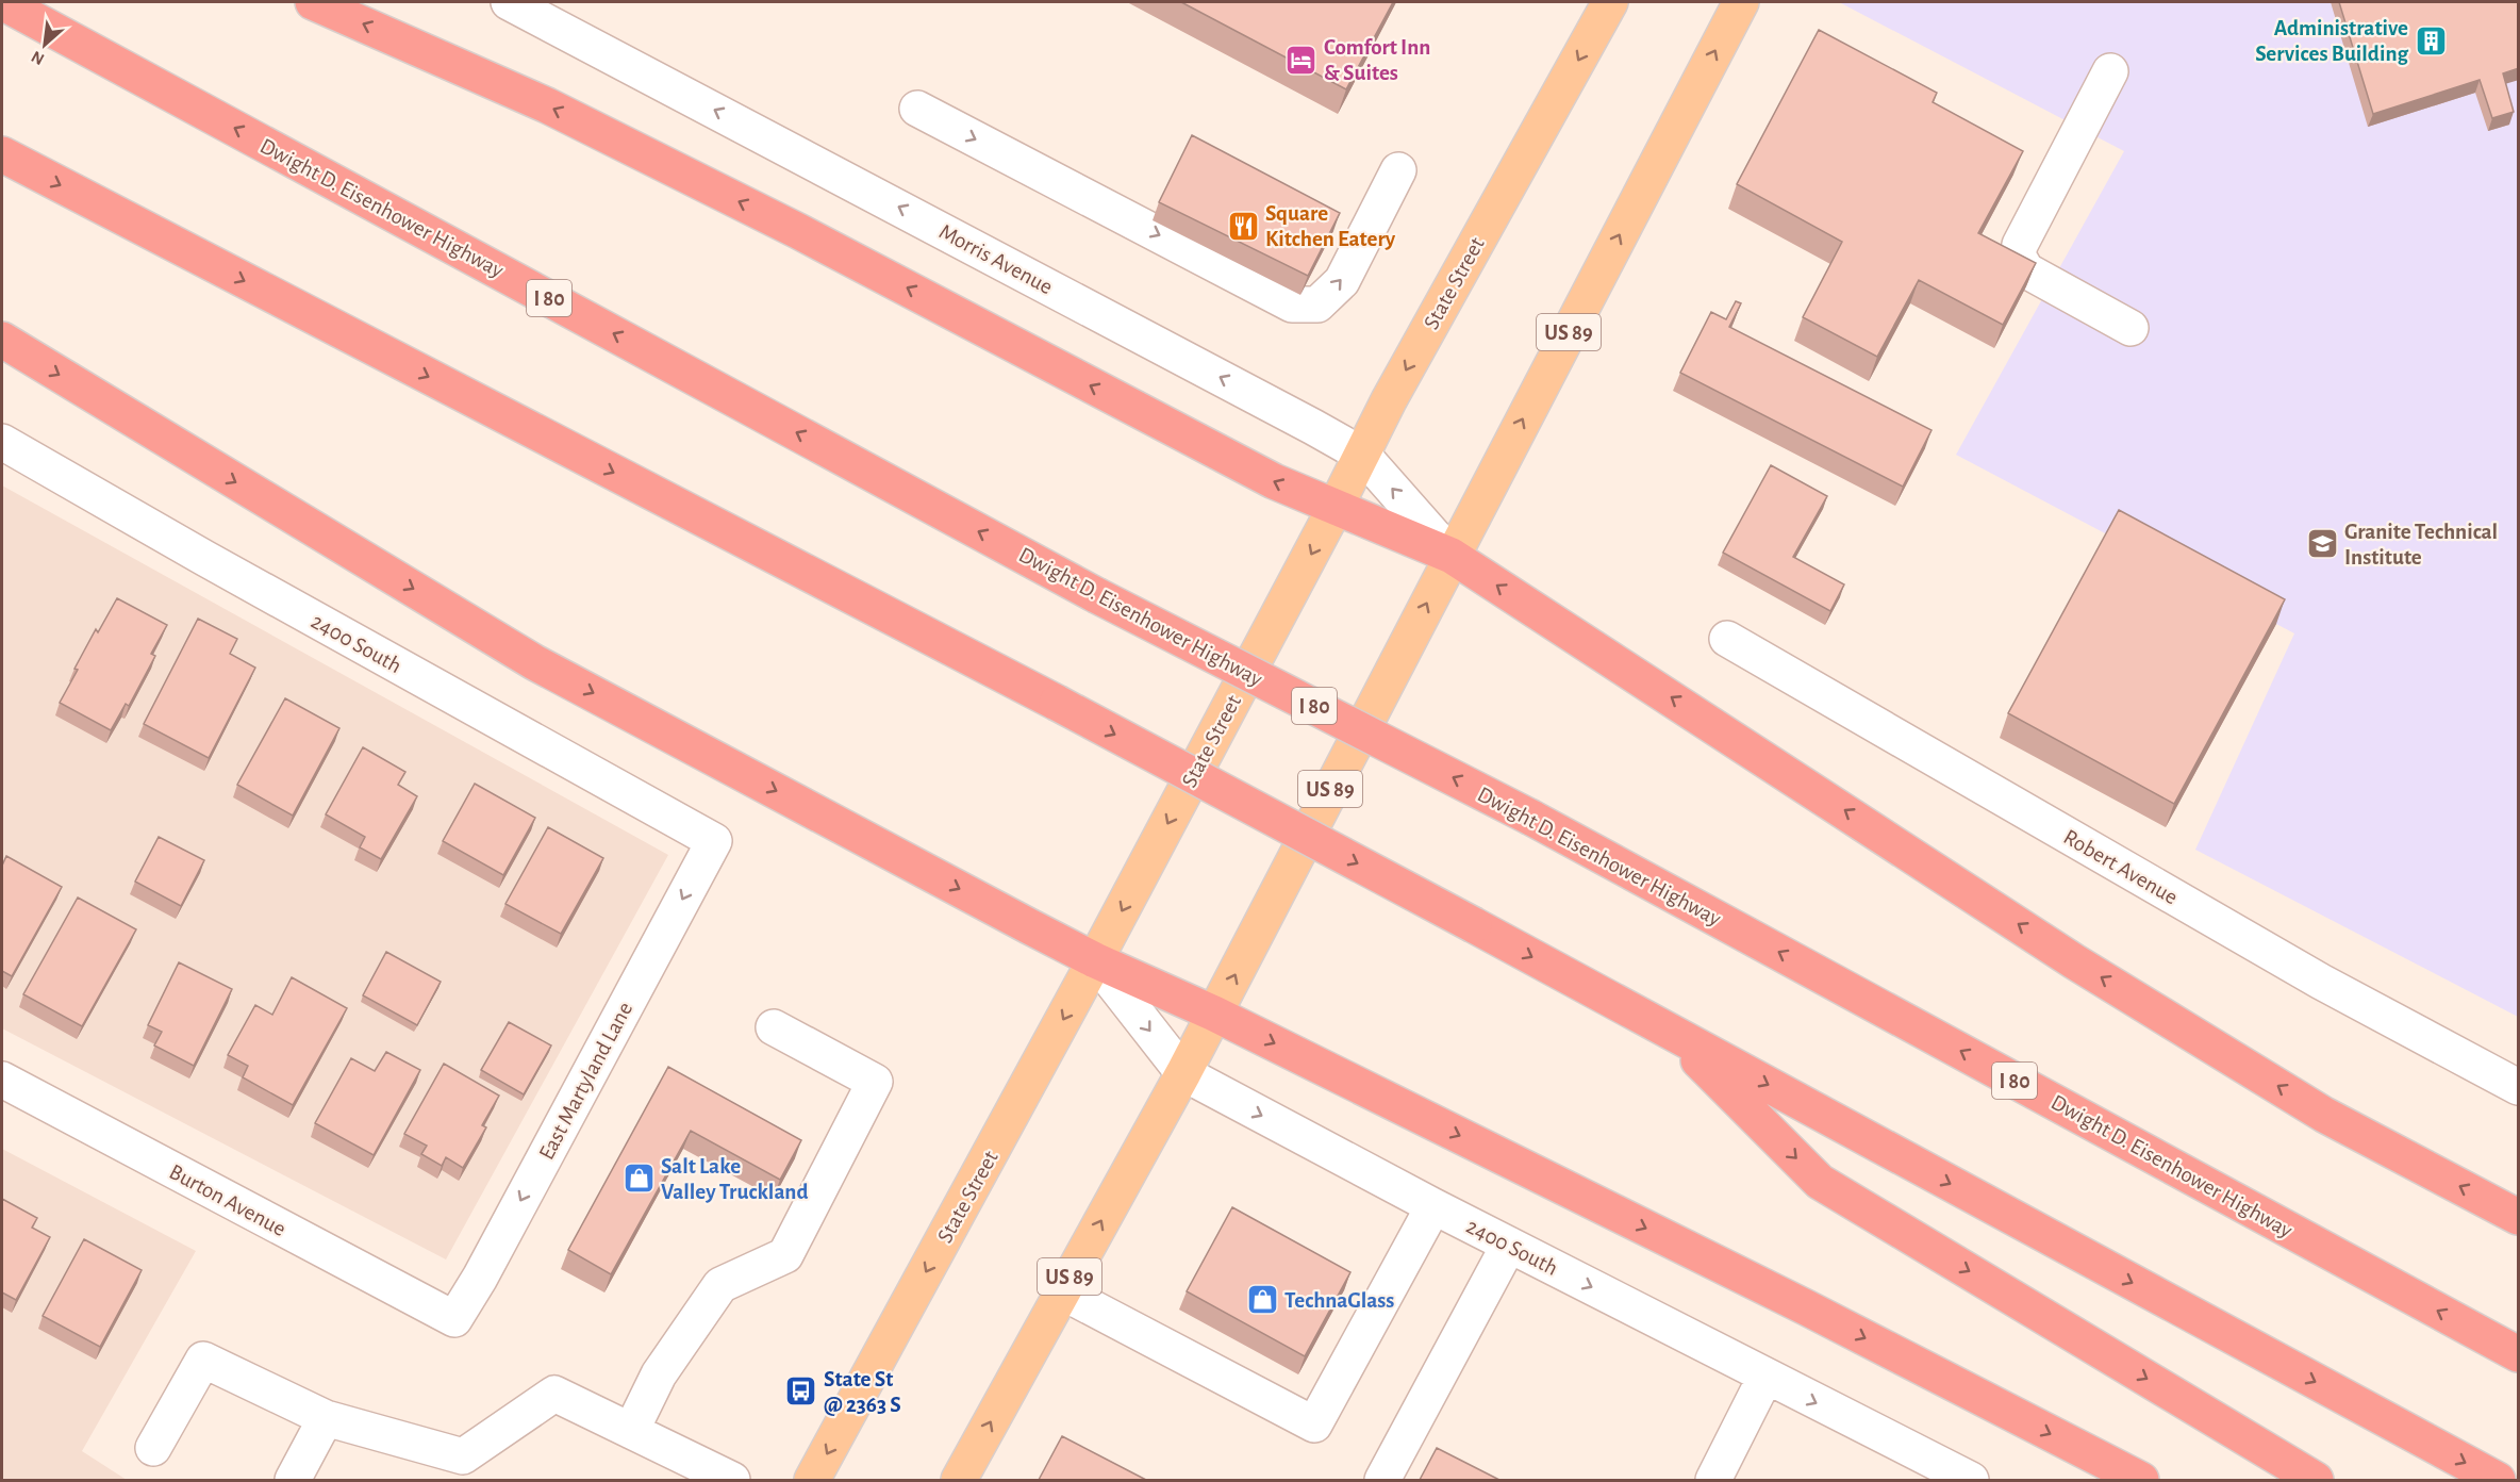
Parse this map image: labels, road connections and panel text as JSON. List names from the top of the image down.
{
  "streets": {
    "highway": ["Dwight D. Eisenhower Highway", "I 80"],
    "main road": ["State Street", "US 89"],
    "street": [
      "Morris Avenue",
      "2400 South",
      "Robert Avenue",
      "East Martyland Lane",
      "Burton Avenue"
    ]
  },
  "crossings": [
    ["Morris Avenue", "State Street"],
    ["Morris Avenue", "US 89"],
    ["State Street", "2400 South"],
    ["US 89", "2400 South"],
    ["2400 South", "East Martyland Lane"],
    ["East Martyland Lane", "Burton Avenue"]
  ],
  "one_way": ["Morris Avenue", "2400 South", "East Martyland Lane"],
  "places": {
    "building": ["Administrative Services Building"],
    "hotel": ["Comfort Inn & Suites"],
    "restaurant": ["Square Kitchen Eatery"],
    "school or university": ["Granite Technical Institute"],
    "shop": ["Salt Lake Valley Truckland", "TechnaGlass"],
    "bus stop": ["State St @ 2363 S"]
  },
  "north": "bottom left"
}
